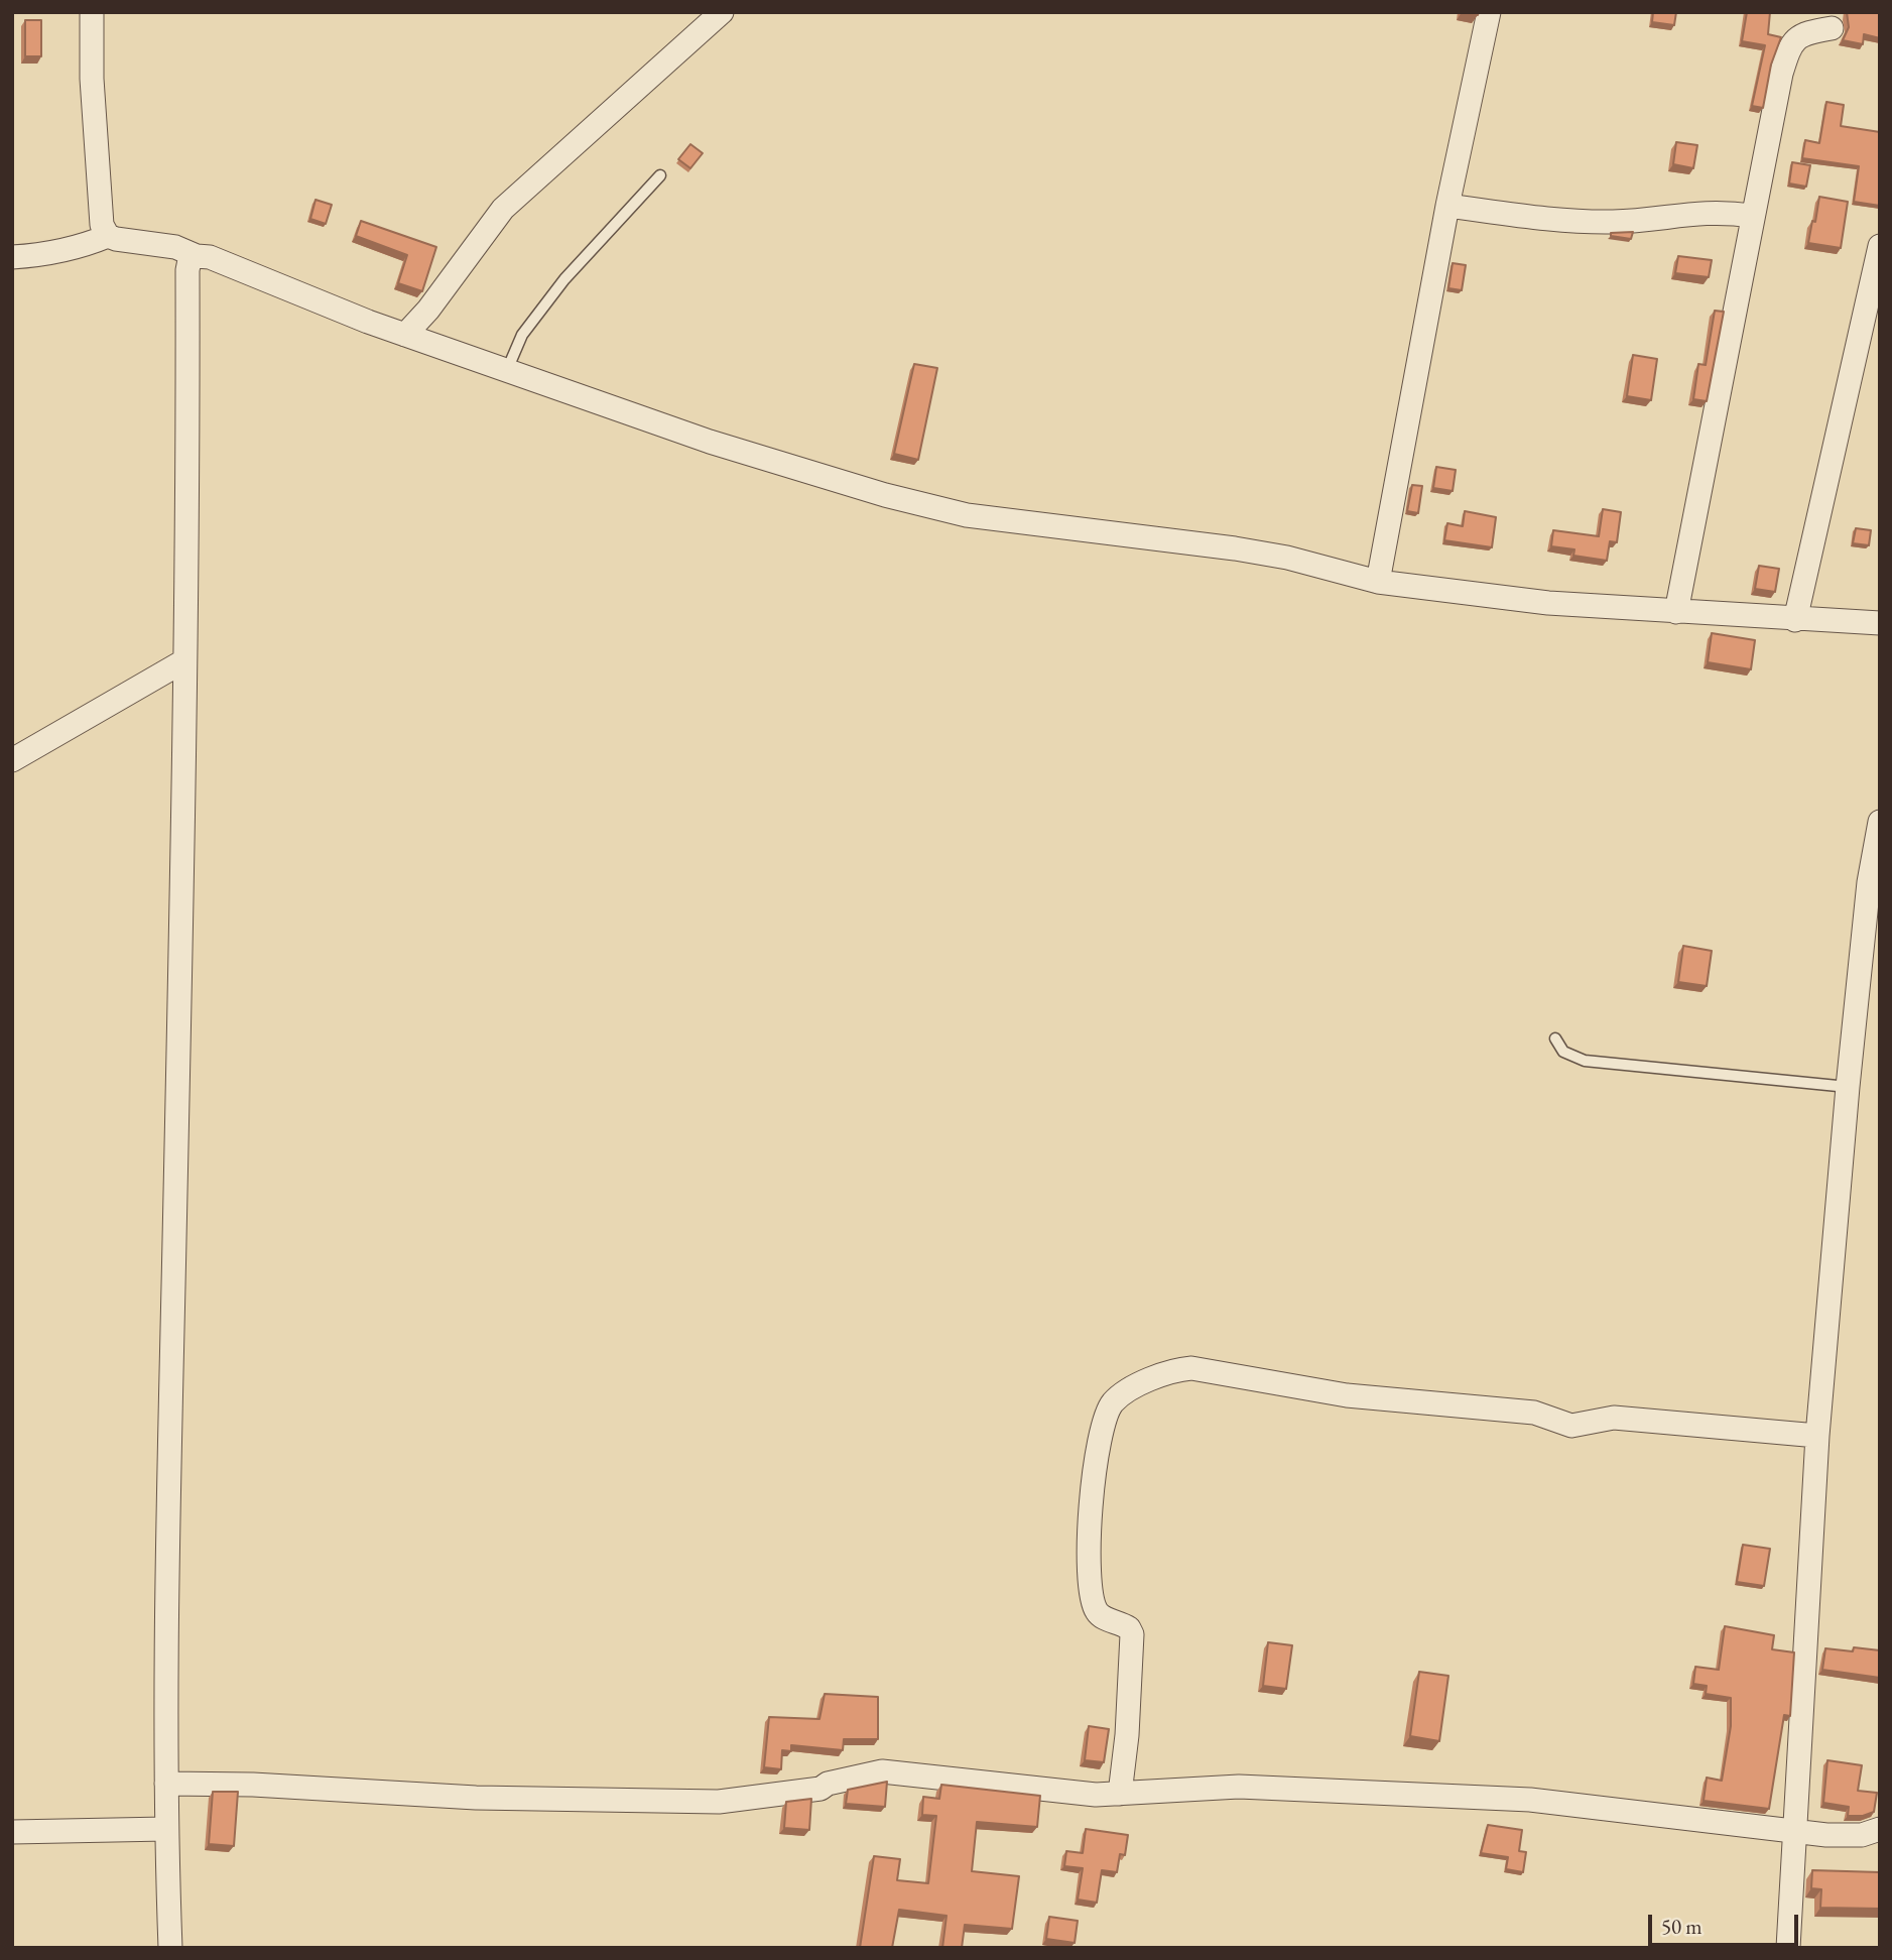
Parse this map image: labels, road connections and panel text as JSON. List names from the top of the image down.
{
  "scale_bar": "50 m"
}
